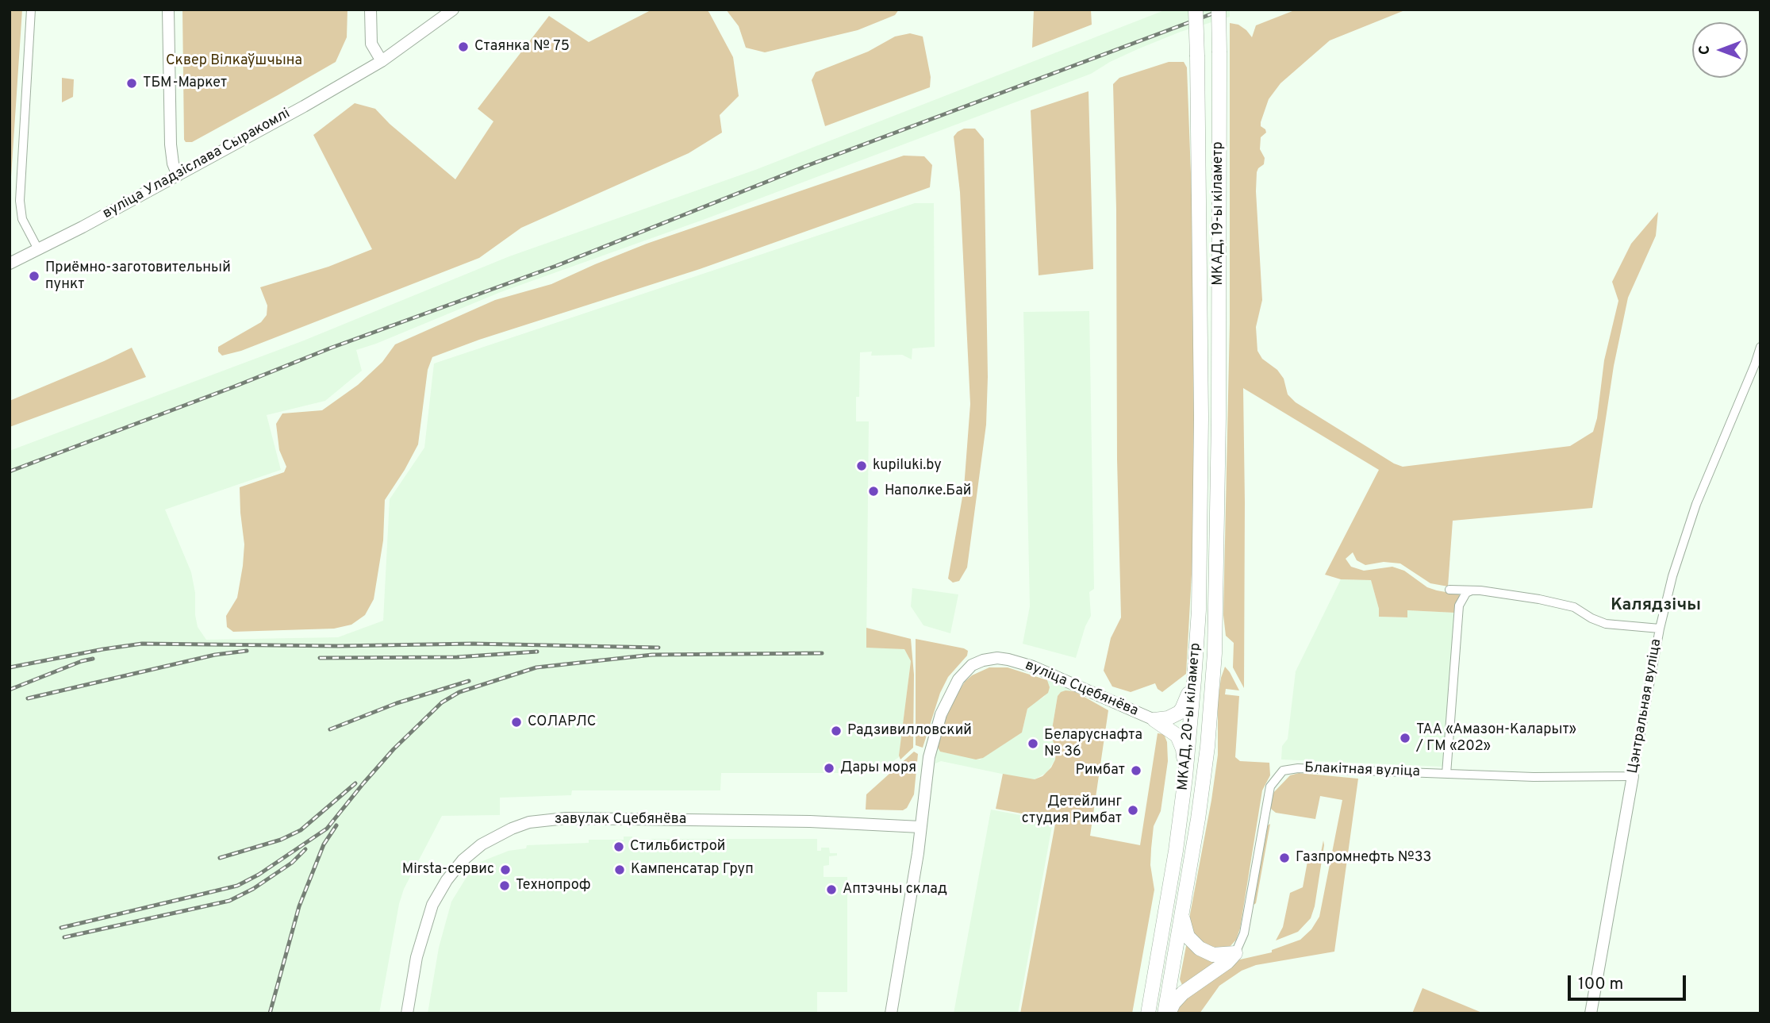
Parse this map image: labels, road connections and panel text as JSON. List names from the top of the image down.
{
  "streets": {
    "highway": ["МКАД, 19-ы кіламетр", "МКАД, 20-ы кіламетр"],
    "street": [
      "вуліца Уладзіслава Сыракомлі",
      "вуліца Сцебянёва",
      "Цэнтральная вуліца",
      "Блакітная вуліца",
      "завулак Сцебянёва"
    ]
  },
  "crossings": [
    ["МКАД, 19-ы кіламетр", "МКАД, 20-ы кіламетр"],
    ["вуліца Сцебянёва", "завулак Сцебянёва"],
    ["Цэнтральная вуліца", "Блакітная вуліца"]
  ],
  "districts": ["Калядзічы"],
  "parks": ["Сквер Вілкаўшчына"],
  "places": [
    "Стаянка № 75",
    "ТБМ-Маркет",
    "Приёмно-заготовительный пункт",
    "kupiluki.by",
    "Наполке.Бай",
    "СОЛАРЛС",
    "Радзивилловский",
    "ТАА «Амазон-Каларыт» / ГМ «202»",
    "Беларуснафта № 36",
    "Дары моря",
    "Римбат",
    "Детейлинг студия Римбат",
    "Стильбистрой",
    "Газпромнефть №33",
    "Mirsta-сервис",
    "Кампенсатар Груп",
    "Технопроф",
    "Аптэчны склад"
  ],
  "scale_bar": "100 m",
  "north": "left"
}
